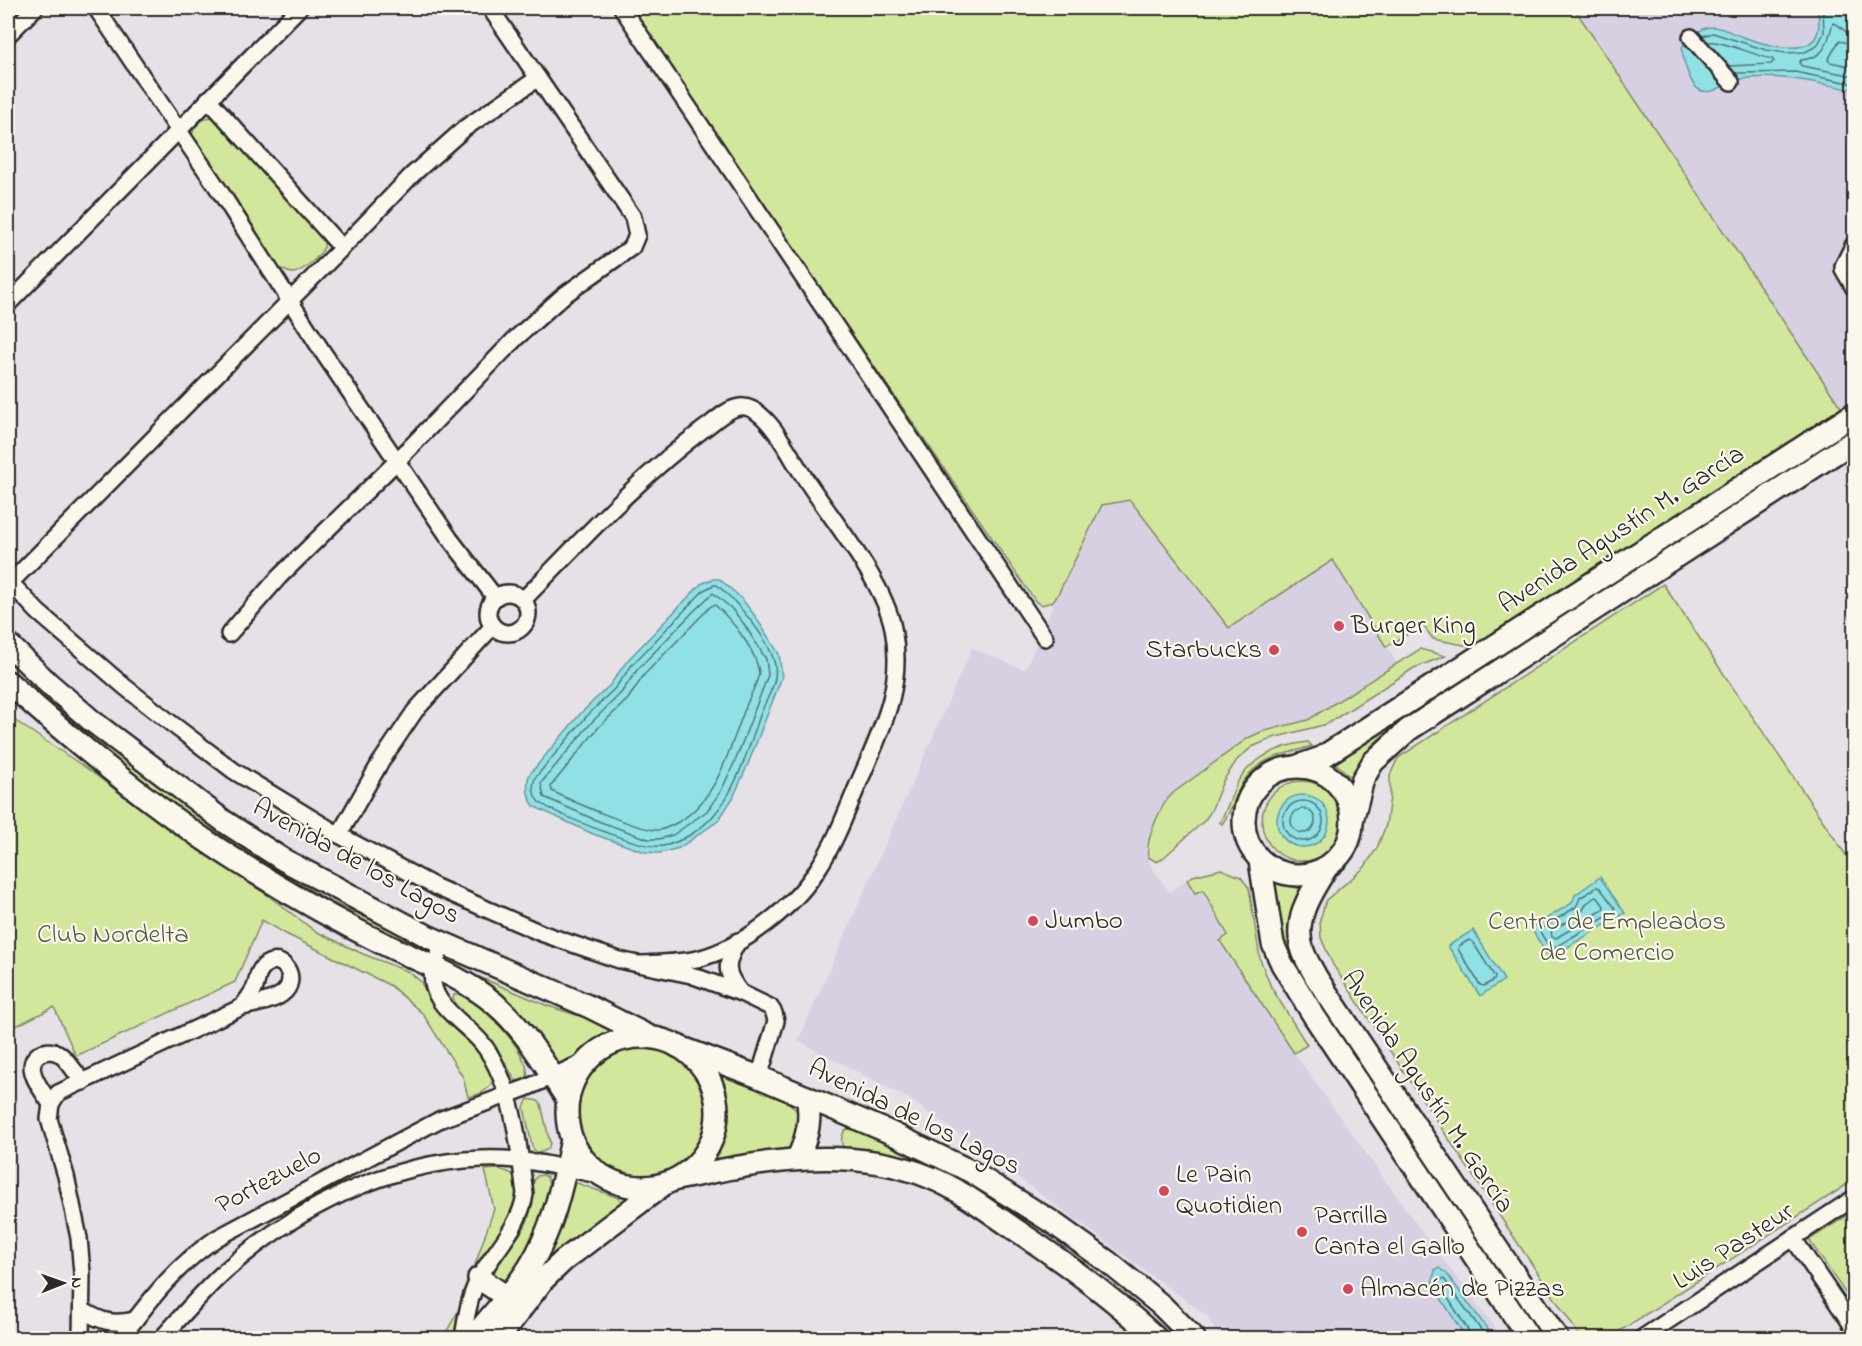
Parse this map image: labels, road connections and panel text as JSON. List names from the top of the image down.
{
  "streets": {
    "street": [
      "Avenida Agustín M. García",
      "Avenida de los Lagos",
      "Portezuelo",
      "Luis Pasteur"
    ]
  },
  "crossings": [
    ["Avenida de los Lagos", "Portezuelo"]
  ],
  "parks": ["Centro de Empleados de Comercio", "Club Nordelta"],
  "places": [
    "Burger King",
    "Starbucks",
    "Jumbo",
    "Le Pain Quotidien",
    "Parrilla Canta el Gallo",
    "Almacén de Pizzas"
  ],
  "north": "right"
}
